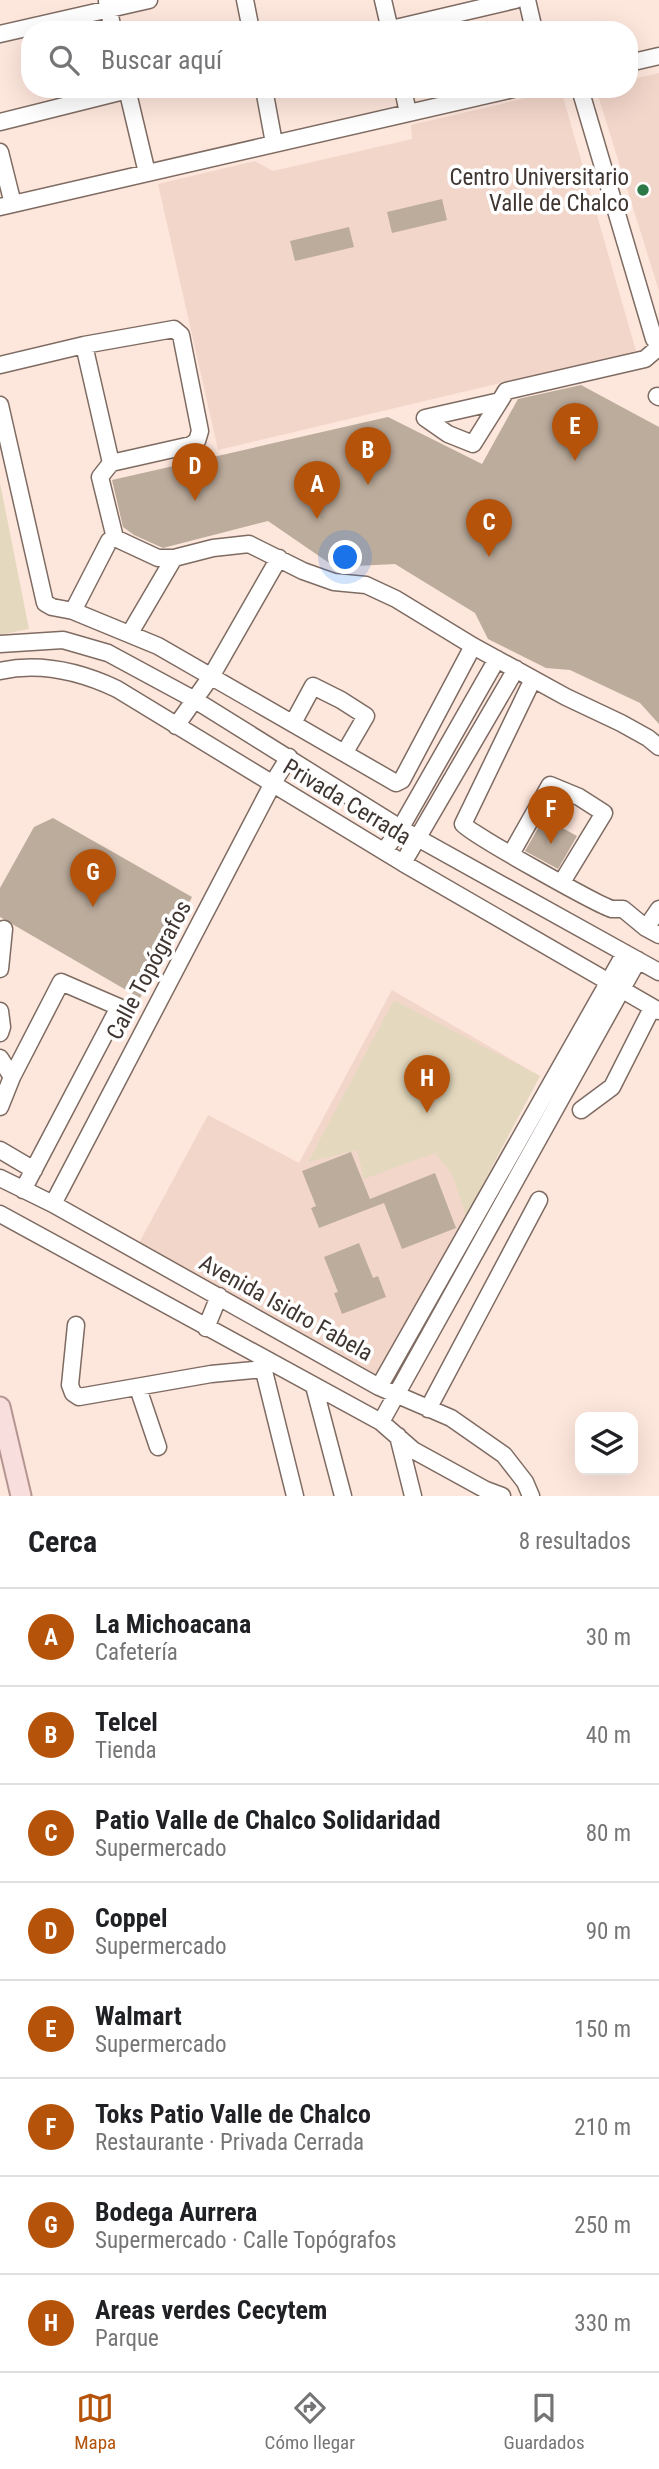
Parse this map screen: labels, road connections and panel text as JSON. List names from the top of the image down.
{
  "streets": {
    "street": ["Privada Cerrada", "Calle Topógrafos", "Avenida Isidro Fabela"]
  },
  "crossings": [
    ["Privada Cerrada", "Calle Topógrafos"],
    ["Calle Topógrafos", "Avenida Isidro Fabela"]
  ],
  "places": ["Centro Universitario Valle de Chalco"],
  "page": {
    "search": "Buscar aquí",
    "pins": [
      "E",
      "B",
      "D",
      "A",
      "C",
      "F",
      "G",
      "H"
    ],
    "heading": ["Cerca", "8 resultados"],
    "list": [
      {
        "mark": "A",
        "name": "La Michoacana",
        "note": "Cafetería",
        "value": "30 m"
      },
      {
        "mark": "B",
        "name": "Telcel",
        "note": "Tienda",
        "value": "40 m"
      },
      {
        "mark": "C",
        "name": "Patio Valle de Chalco Solidaridad",
        "note": "Supermercado",
        "value": "80 m"
      },
      {
        "mark": "D",
        "name": "Coppel",
        "note": "Supermercado",
        "value": "90 m"
      },
      {
        "mark": "E",
        "name": "Walmart",
        "note": "Supermercado",
        "value": "150 m"
      },
      {
        "mark": "F",
        "name": "Toks Patio Valle de Chalco",
        "note": "Restaurante · Privada Cerrada",
        "value": "210 m"
      },
      {
        "mark": "G",
        "name": "Bodega Aurrera",
        "note": "Supermercado · Calle Topógrafos",
        "value": "250 m"
      },
      {
        "mark": "H",
        "name": "Areas verdes Cecytem",
        "note": "Parque",
        "value": "330 m"
      }
    ],
    "nav": ["Mapa", "Cómo llegar", "Guardados"]
  }
}
